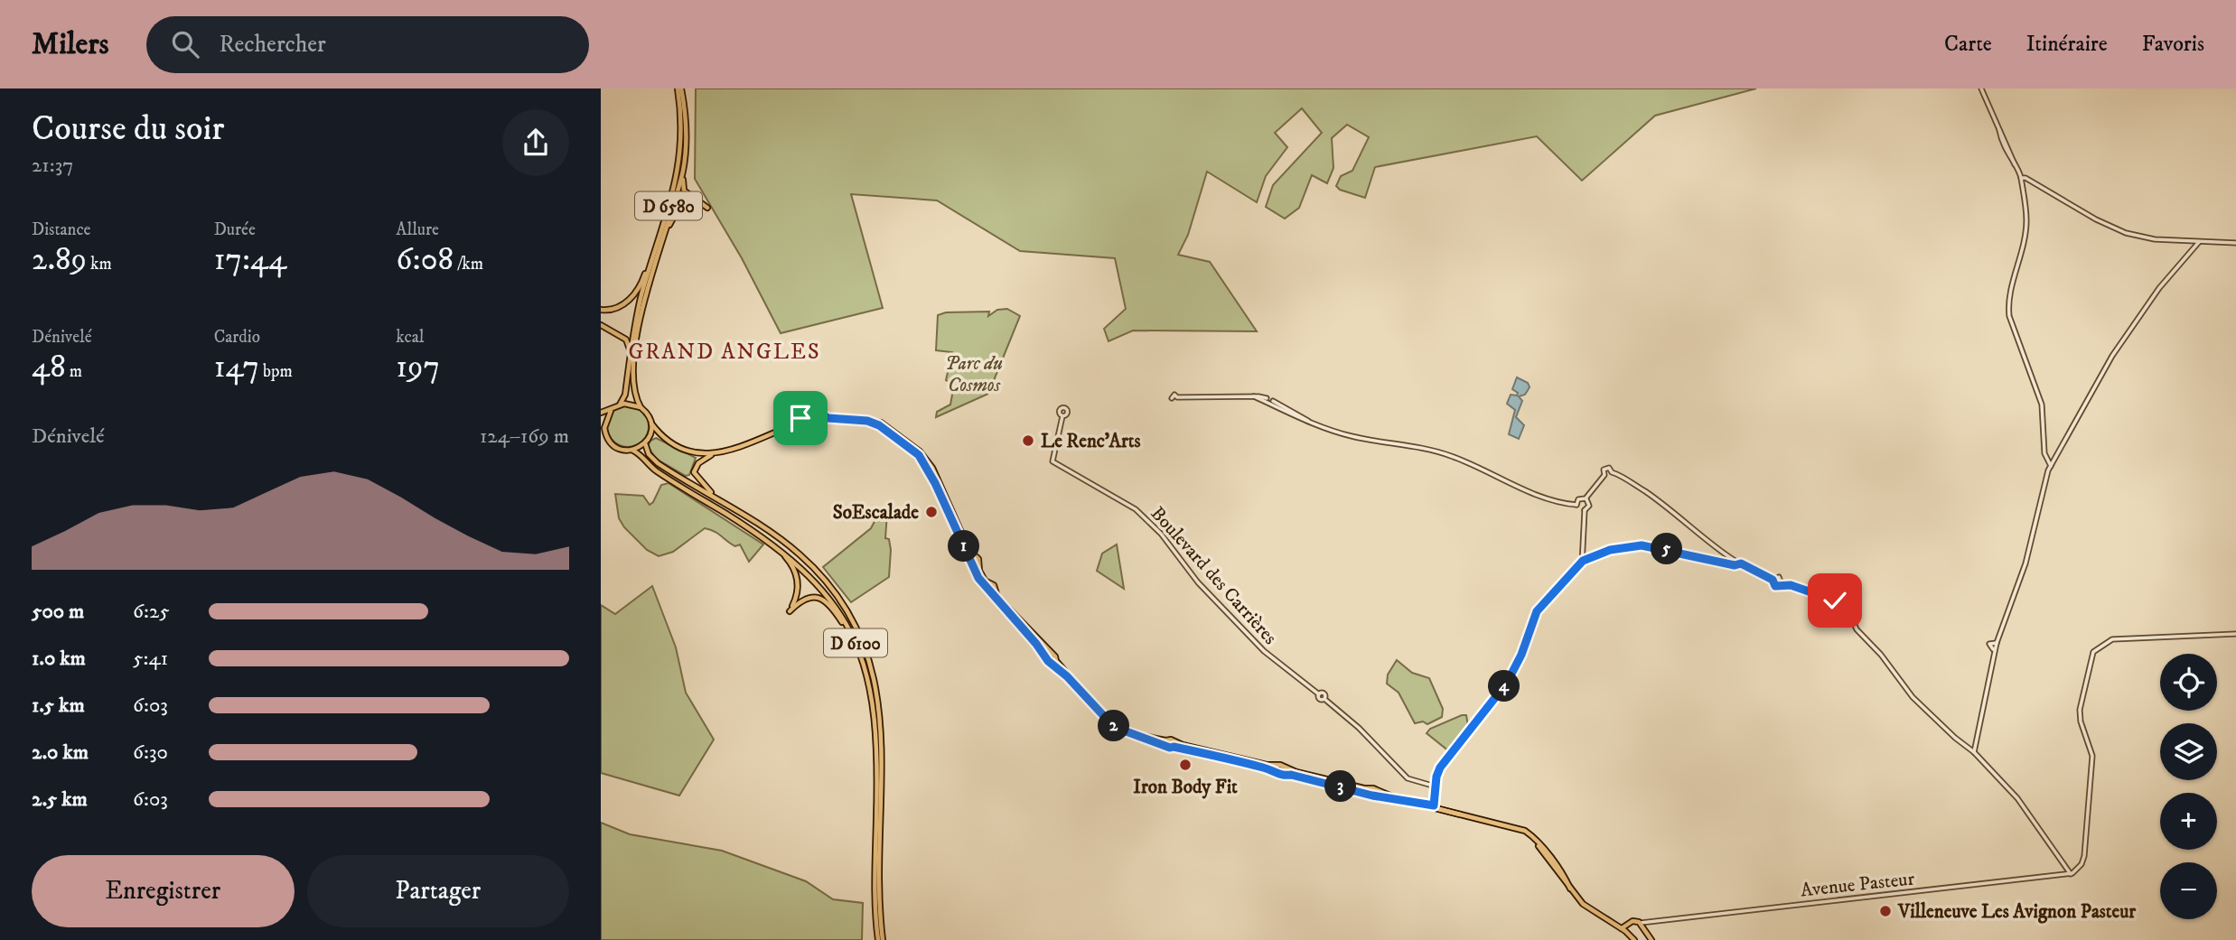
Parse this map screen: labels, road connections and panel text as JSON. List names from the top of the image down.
{
  "streets": {
    "main road": ["D 6580", "D 6100"],
    "street": ["Boulevard des Carrières", "Avenue Pasteur"]
  },
  "crossings": [
    ["D 6580", "D 6100"]
  ],
  "districts": ["GRAND ANGLES"],
  "parks": ["Parc du Cosmos"],
  "places": [
    "Le Renc'Arts",
    "SoEscalade",
    "Iron Body Fit",
    "Villeneuve Les Avignon Pasteur"
  ],
  "page": {
    "header": "Milers",
    "search": "Rechercher",
    "nav": ["Carte", "Itinéraire", "Favoris"],
    "heading": ["Course du soir", "21:37"],
    "stats": [
      ["Distance", "2.89 km"],
      ["Durée", "17:44"],
      ["Allure", "6:08 /km"],
      ["Dénivelé", "48 m"],
      ["Cardio", "147 bpm"],
      ["kcal", "197"]
    ],
    "chart": ["Dénivelé", "124–169 m"],
    "pins": [
      "1",
      "5",
      "4",
      "2",
      "3"
    ],
    "list": [
      {
        "name": "500 m",
        "note": "6:25"
      },
      {
        "name": "1.0 km",
        "note": "5:41"
      },
      {
        "name": "1.5 km",
        "note": "6:03"
      },
      {
        "name": "2.0 km",
        "note": "6:30"
      },
      {
        "name": "2.5 km",
        "note": "6:03"
      }
    ],
    "map_buttons": ["+", "−"],
    "buttons": ["Enregistrer", "Partager"]
  }
}
